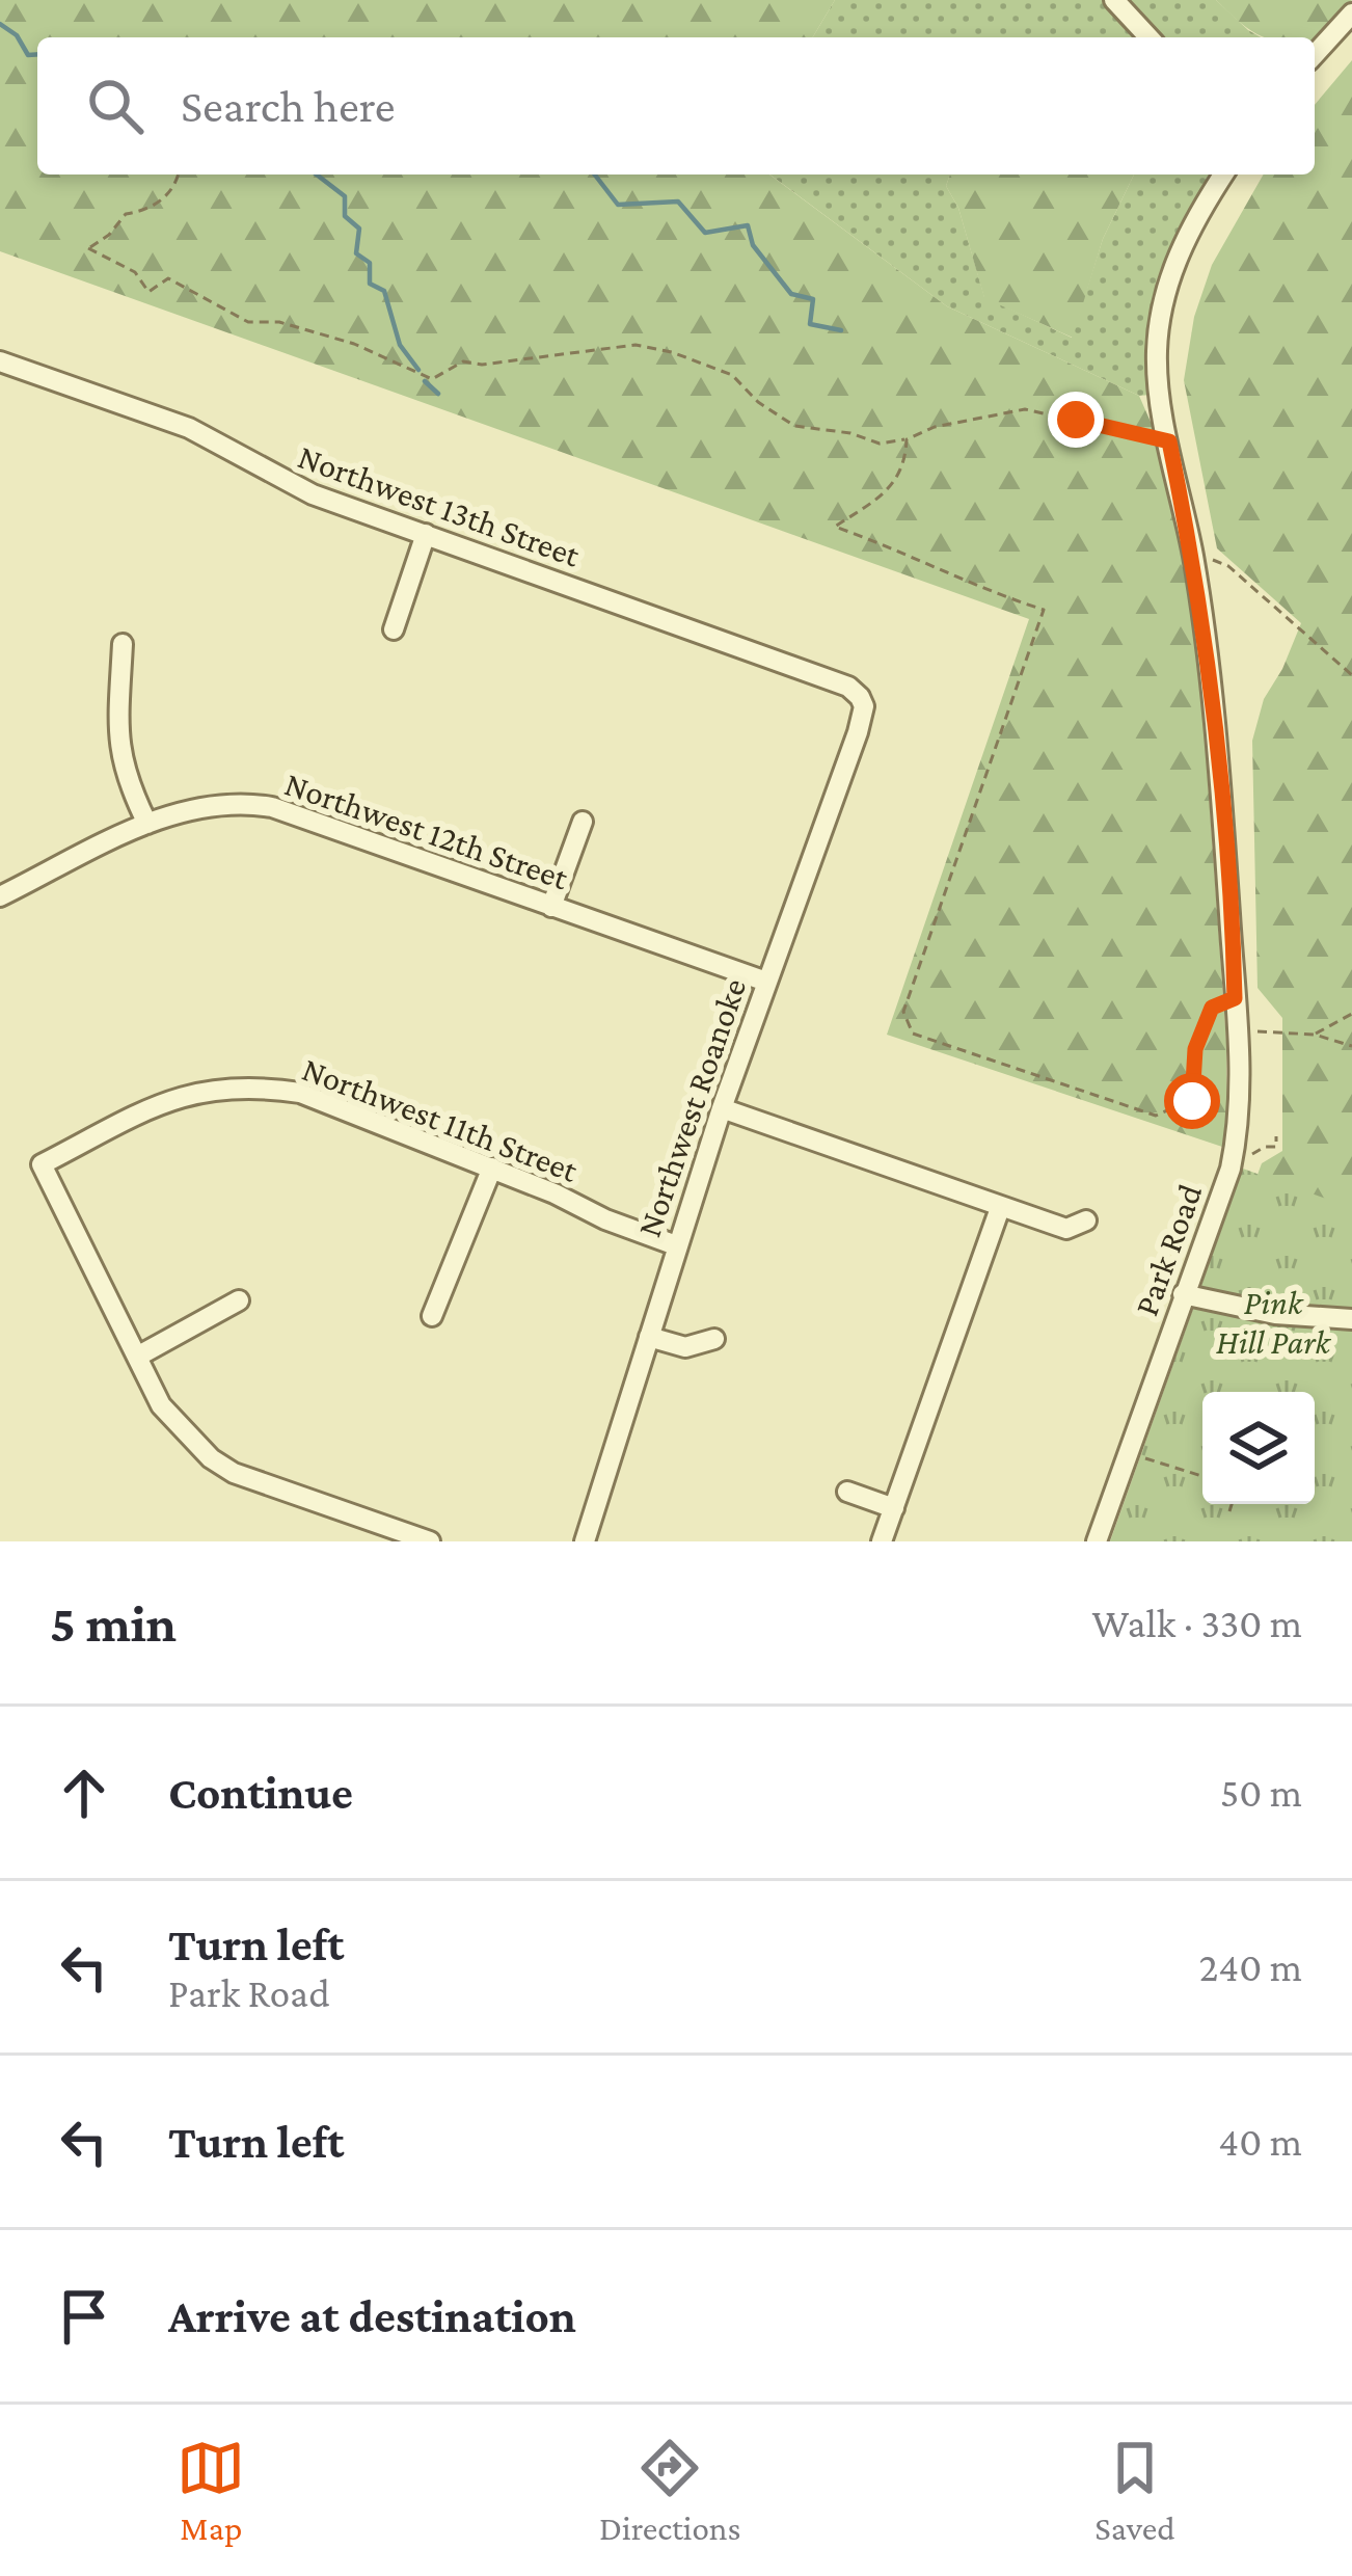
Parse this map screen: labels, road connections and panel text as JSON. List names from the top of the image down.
{
  "streets": {
    "street": [
      "Northwest 13th Street",
      "Northwest 12th Street",
      "Northwest Roanoke",
      "Northwest 11th Street",
      "Park Road"
    ]
  },
  "crossings": [
    ["Northwest 13th Street", "Northwest Roanoke"],
    ["Northwest 12th Street", "Northwest Roanoke"],
    ["Northwest Roanoke", "Northwest 11th Street"]
  ],
  "parks": ["Pink Hill Park"],
  "page": {
    "search": "Search here",
    "heading": ["5 min", "Walk · 330 m"],
    "list": [
      ["Continue", "50 m"],
      ["Turn left", "Park Road", "240 m"],
      ["Turn left", "40 m"],
      "Arrive at destination"
    ],
    "nav": ["Map", "Directions", "Saved"]
  }
}
